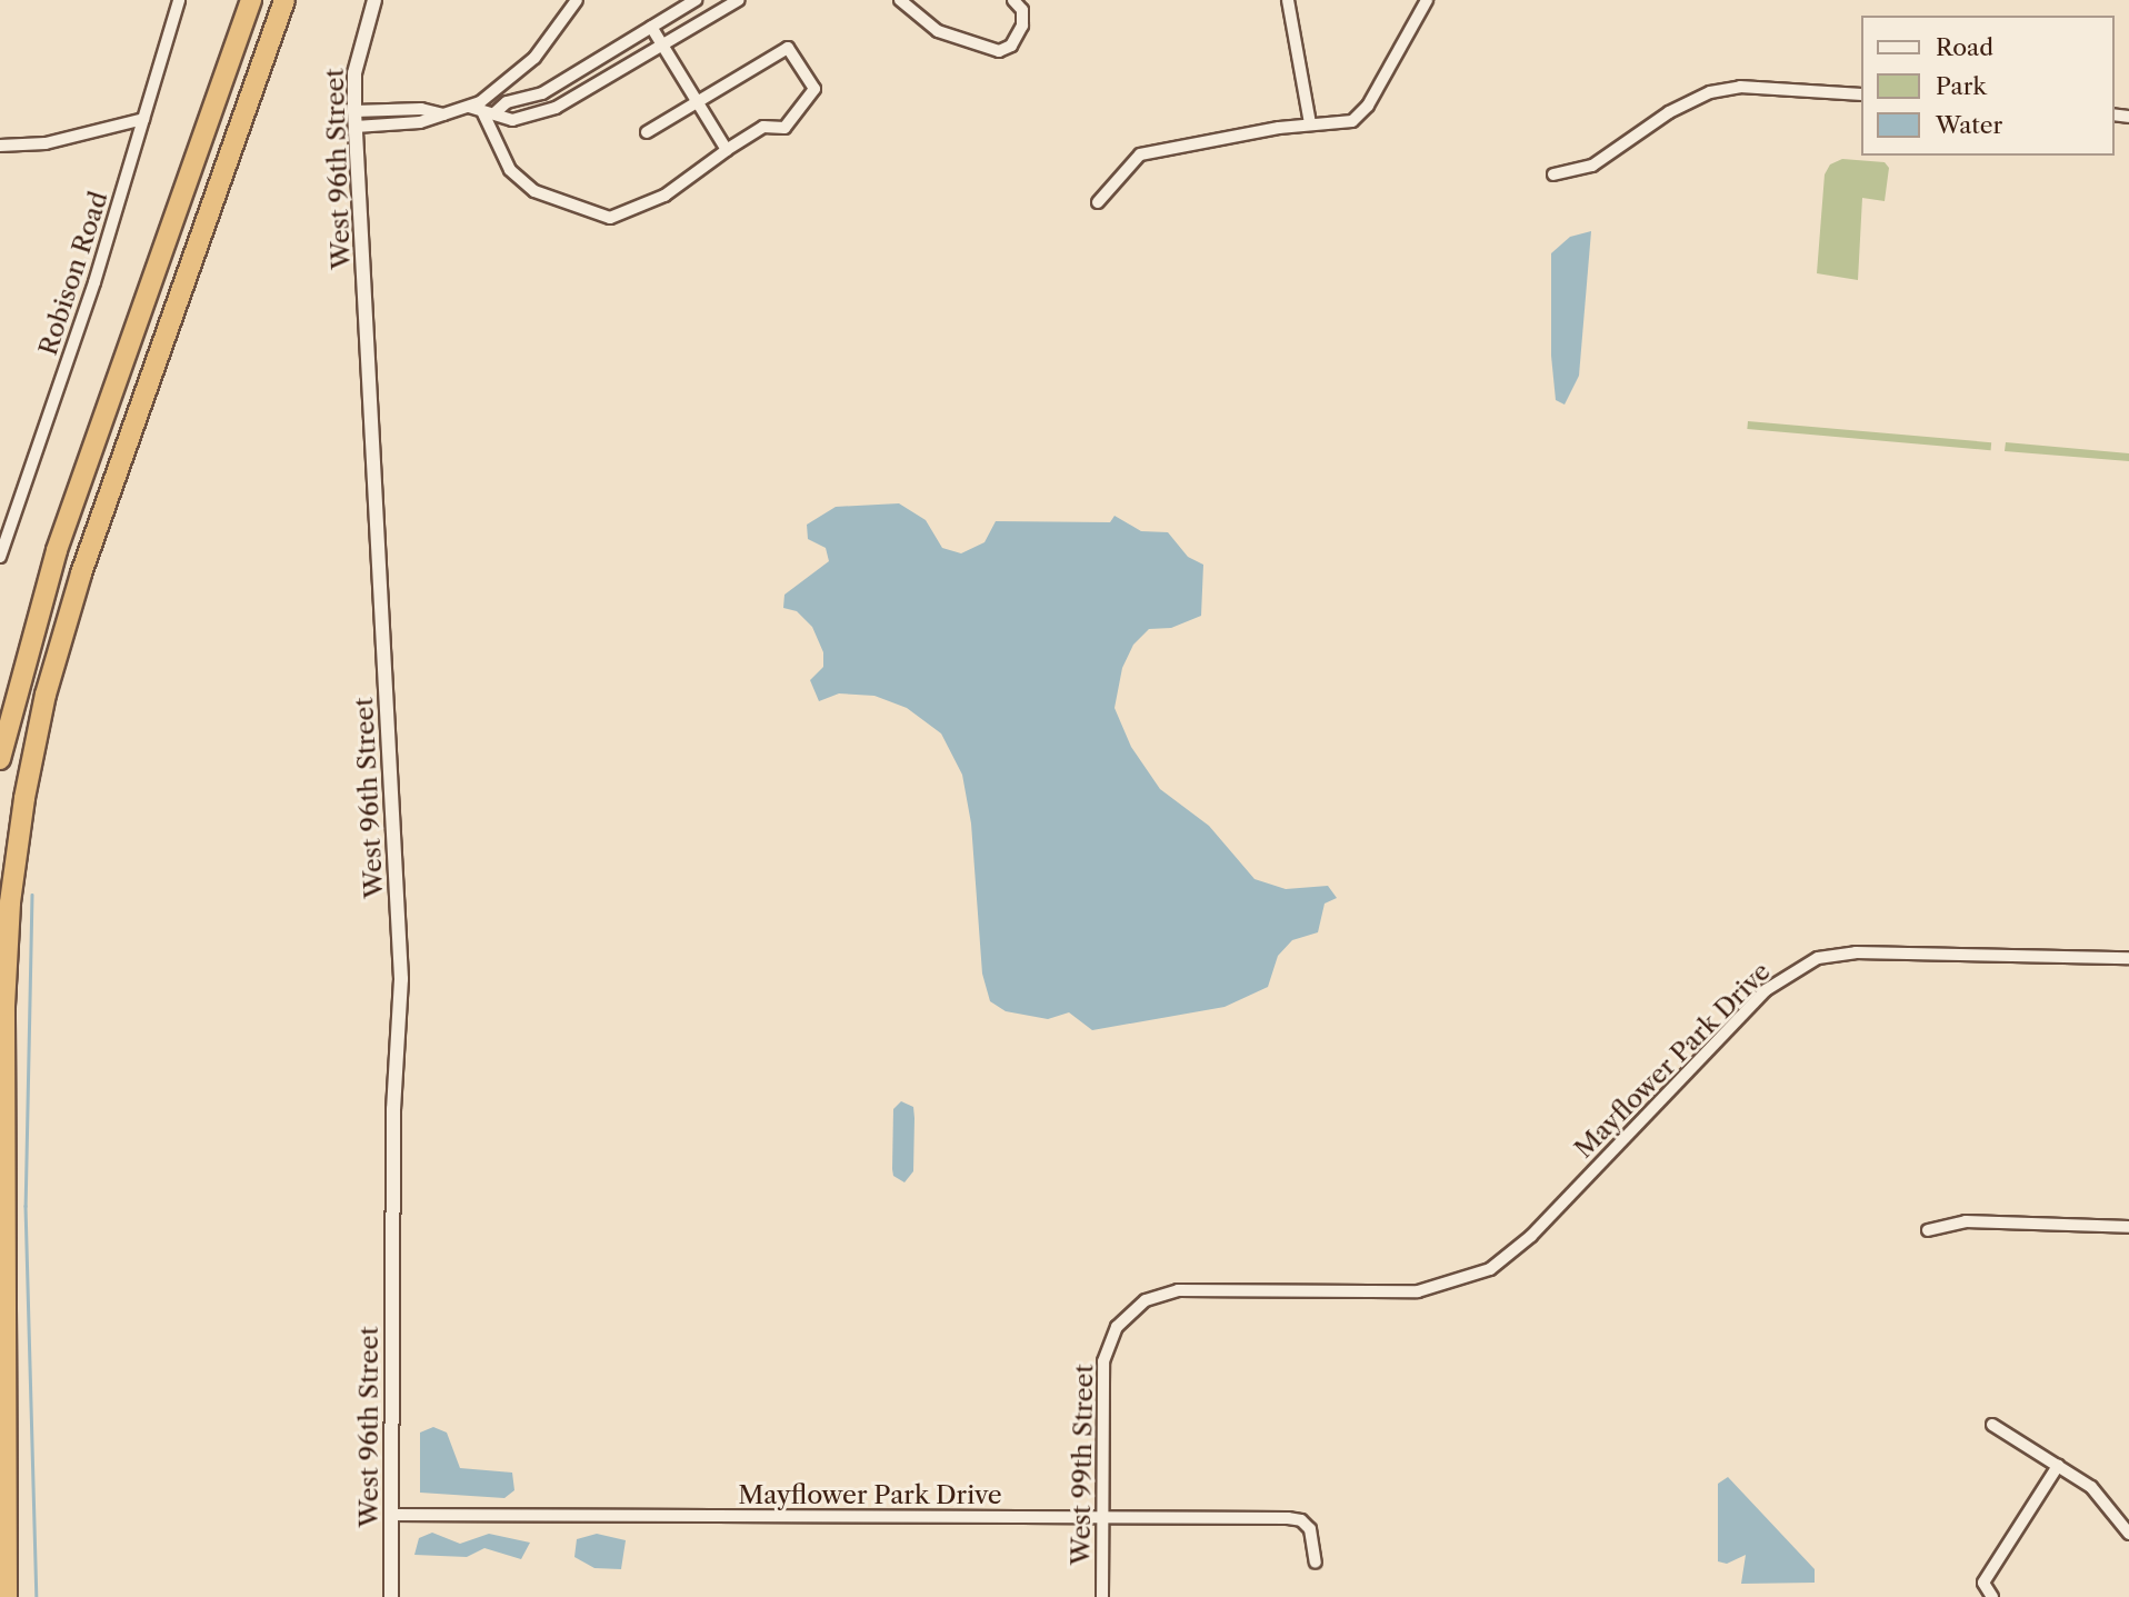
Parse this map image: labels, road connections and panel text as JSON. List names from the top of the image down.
{
  "streets": {
    "street": [
      "West 96th Street",
      "Robison Road",
      "Mayflower Park Drive",
      "West 99th Street"
    ]
  },
  "crossings": [
    ["West 96th Street", "Mayflower Park Drive"],
    ["Mayflower Park Drive", "West 99th Street"]
  ],
  "legend": ["Road", "Park", "Water"]
}
